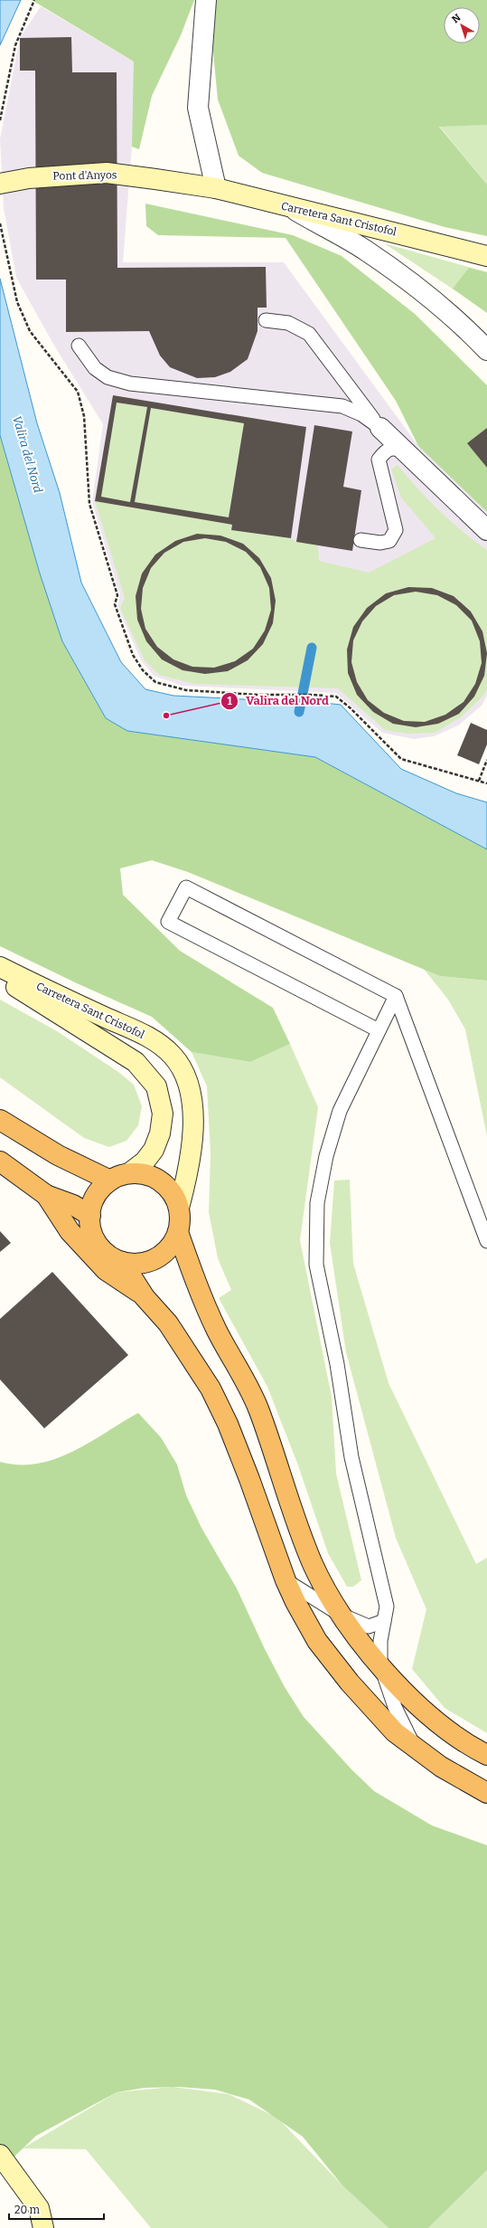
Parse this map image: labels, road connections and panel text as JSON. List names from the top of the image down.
{
  "streets": {
    "main road": ["Pont d'Anyos", "Carretera Sant Cristofol"]
  },
  "crossings": [
    ["Pont d'Anyos", "Carretera Sant Cristofol"]
  ],
  "water": ["Valira del Nord"],
  "places": ["Valira del Nord"],
  "scale_bar": "20 m",
  "north": "top left"
}
